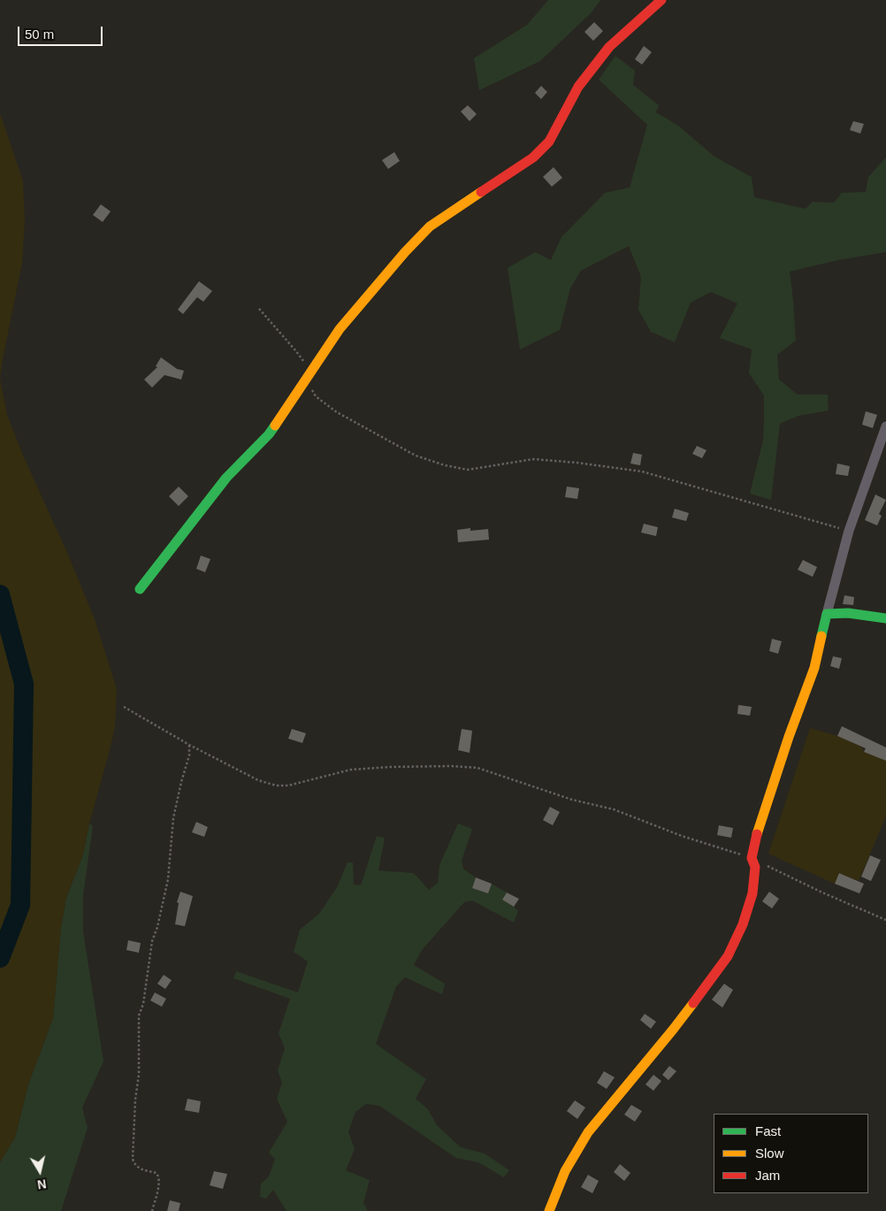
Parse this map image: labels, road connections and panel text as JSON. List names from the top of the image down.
{
  "legend": ["Fast", "Slow", "Jam"],
  "scale_bar": "50 m",
  "north": "bottom"
}
